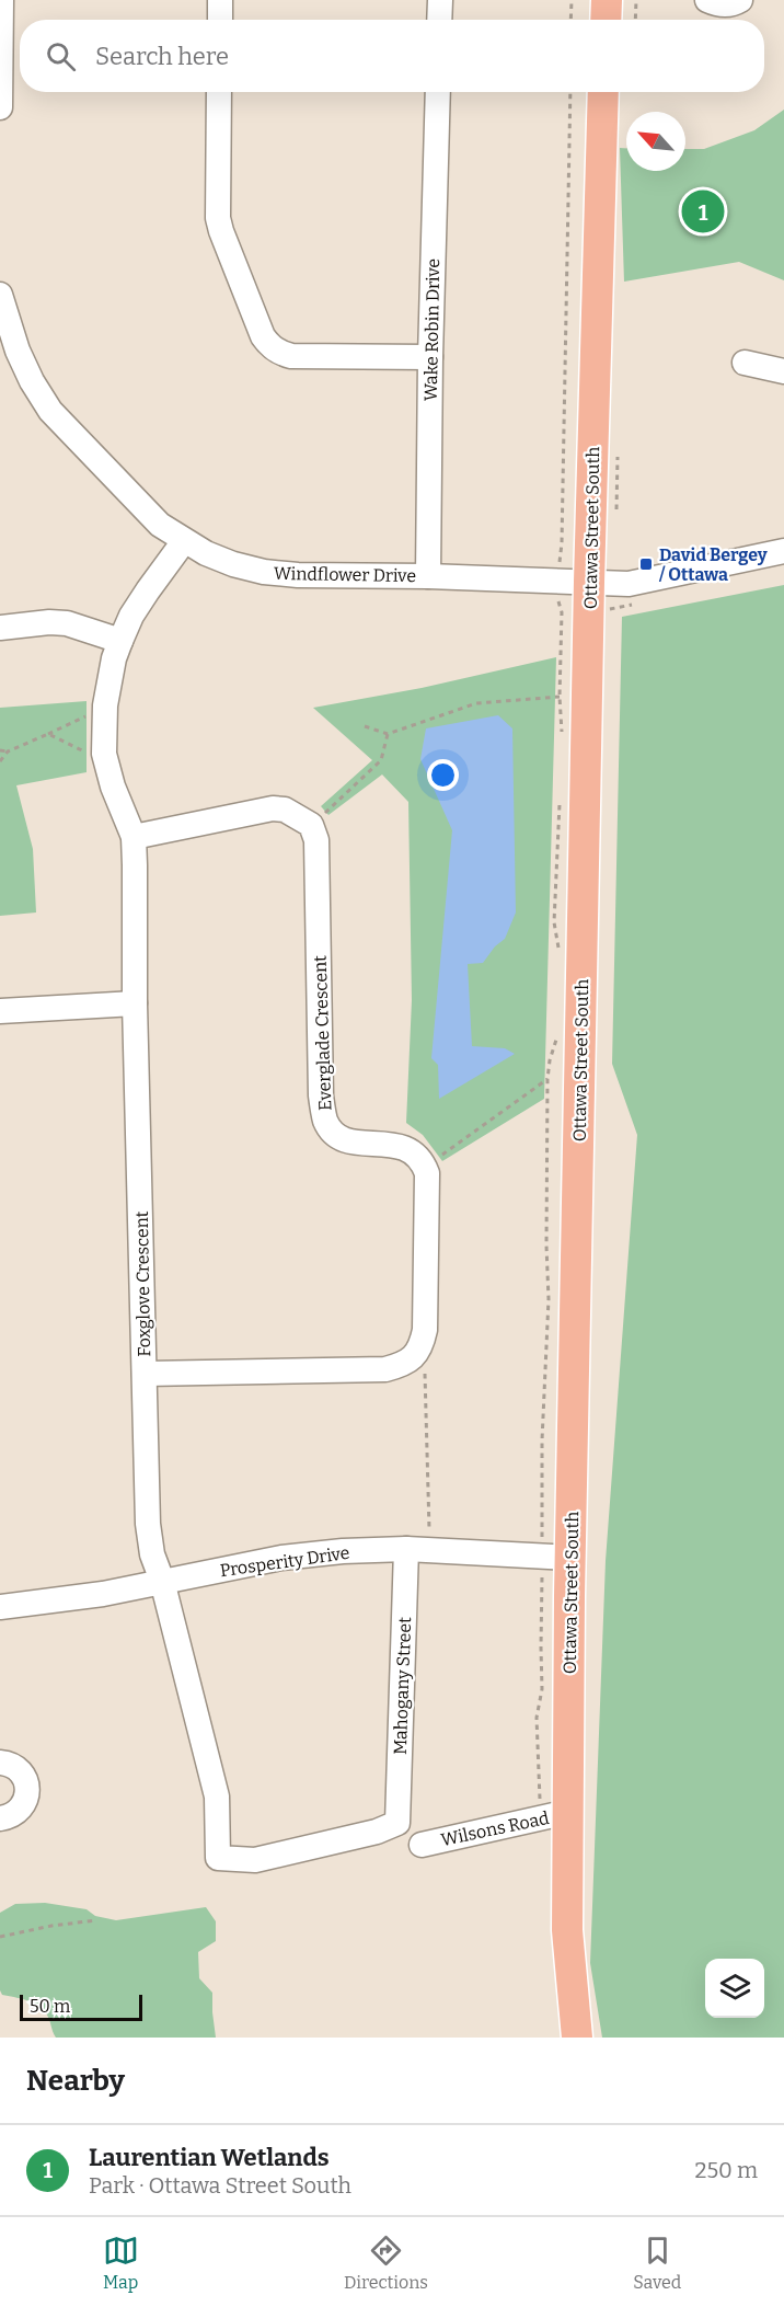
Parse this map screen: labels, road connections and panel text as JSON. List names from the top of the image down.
{
  "streets": {
    "main road": ["Ottawa Street South"],
    "street": [
      "Wake Robin Drive",
      "Windflower Drive",
      "Everglade Crescent",
      "Foxglove Crescent",
      "Prosperity Drive",
      "Mahogany Street",
      "Wilsons Road"
    ]
  },
  "crossings": [
    ["Wake Robin Drive", "Windflower Drive"],
    ["Ottawa Street South", "Windflower Drive"],
    ["Ottawa Street South", "Prosperity Drive"],
    ["Ottawa Street South", "Wilsons Road"],
    ["Windflower Drive", "Foxglove Crescent"],
    ["Everglade Crescent", "Foxglove Crescent"],
    ["Foxglove Crescent", "Prosperity Drive"],
    ["Foxglove Crescent", "Mahogany Street"],
    ["Prosperity Drive", "Mahogany Street"]
  ],
  "places": {
    "transit": ["David Bergey / Ottawa"]
  },
  "scale_bar": "50 m",
  "north": "top left",
  "page": {
    "search": "Search here",
    "pins": "1",
    "scale": "50 m",
    "heading": "Nearby",
    "list": [
      {
        "mark": "1",
        "name": "Laurentian Wetlands",
        "note": "Park · Ottawa Street South",
        "value": "250 m"
      }
    ],
    "nav": ["Map", "Directions", "Saved"]
  }
}
